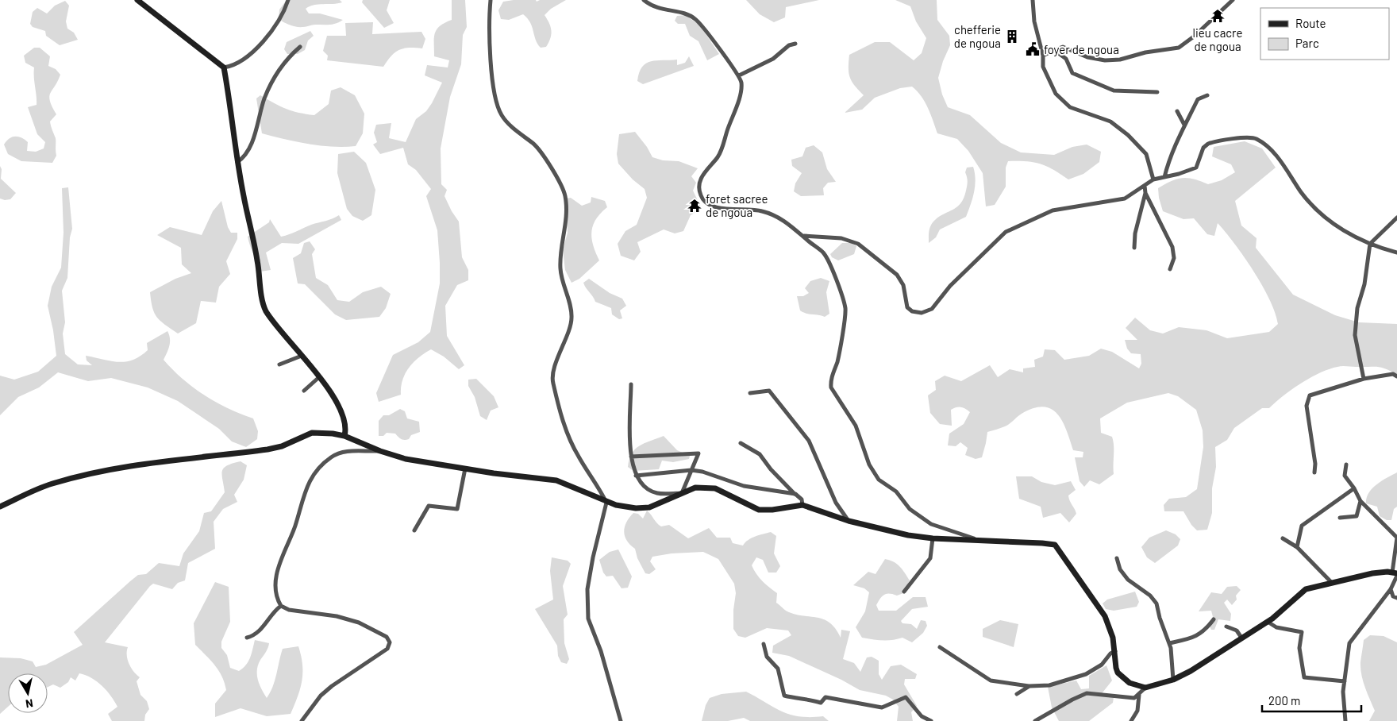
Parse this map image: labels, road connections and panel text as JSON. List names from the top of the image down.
{
  "places": {
    "temple": ["lieu cacre de ngoua", "foret sacree de ngoua"],
    "building": ["chefferie de ngoua"],
    "public building": ["foyer de ngoua"]
  },
  "legend": ["Route", "Parc"],
  "scale_bar": "200 m",
  "north": "bottom"
}
